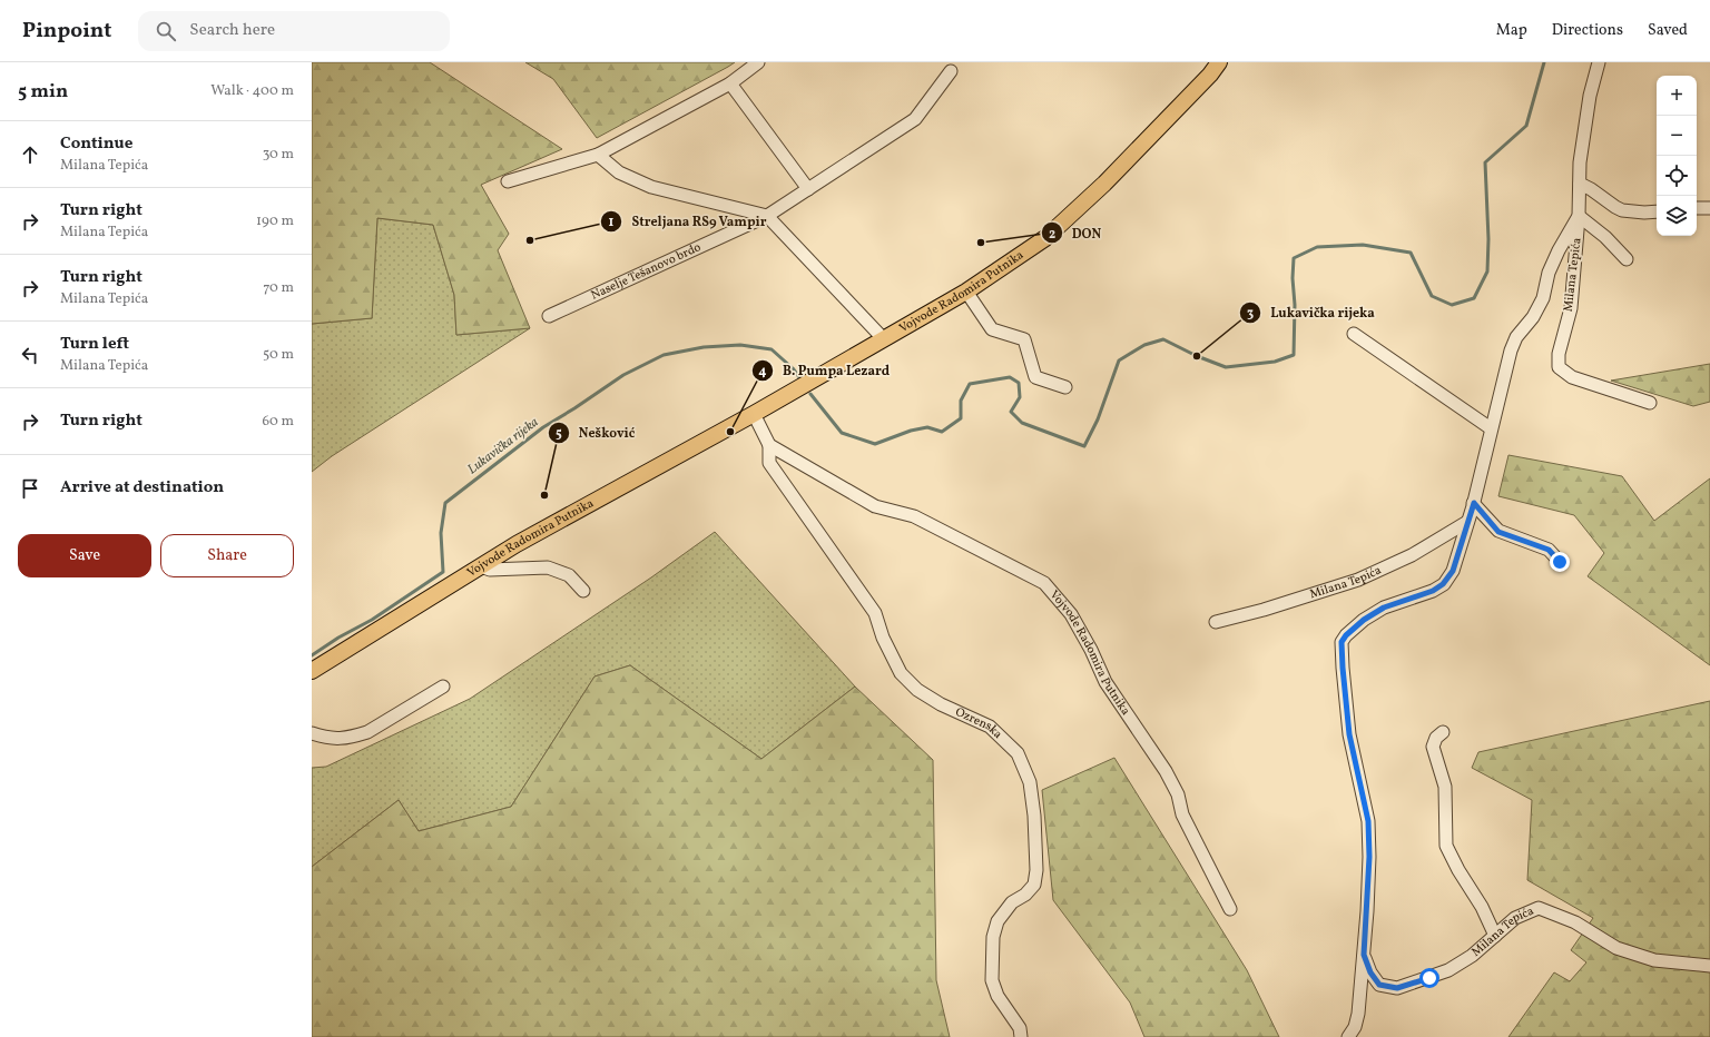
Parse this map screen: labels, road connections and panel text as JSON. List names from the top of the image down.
{
  "streets": {
    "main road": ["Vojvode Radomira Putnika"],
    "street": ["Naselje Tešanovo brdo", "Milana Tepića", "Ozrenska"]
  },
  "crossings": [
    ["Vojvode Radomira Putnika", "Ozrenska"]
  ],
  "water": ["Lukavička rijeka"],
  "places": [
    "Streljana RS9 Vampir",
    "DON",
    "Lukavička rijeka",
    "B. Pumpa Lezard",
    "Nešković"
  ],
  "page": {
    "header": "Pinpoint",
    "search": "Search here",
    "nav": ["Map", "Directions", "Saved"],
    "heading": ["5 min", "Walk · 400 m"],
    "map_buttons": ["+", "−"],
    "list": [
      ["Continue", "Milana Tepića", "30 m"],
      ["Turn right", "Milana Tepića", "190 m"],
      ["Turn right", "Milana Tepića", "70 m"],
      ["Turn left", "Milana Tepića", "50 m"],
      ["Turn right", "60 m"],
      "Arrive at destination"
    ],
    "buttons": ["Save", "Share"]
  }
}
